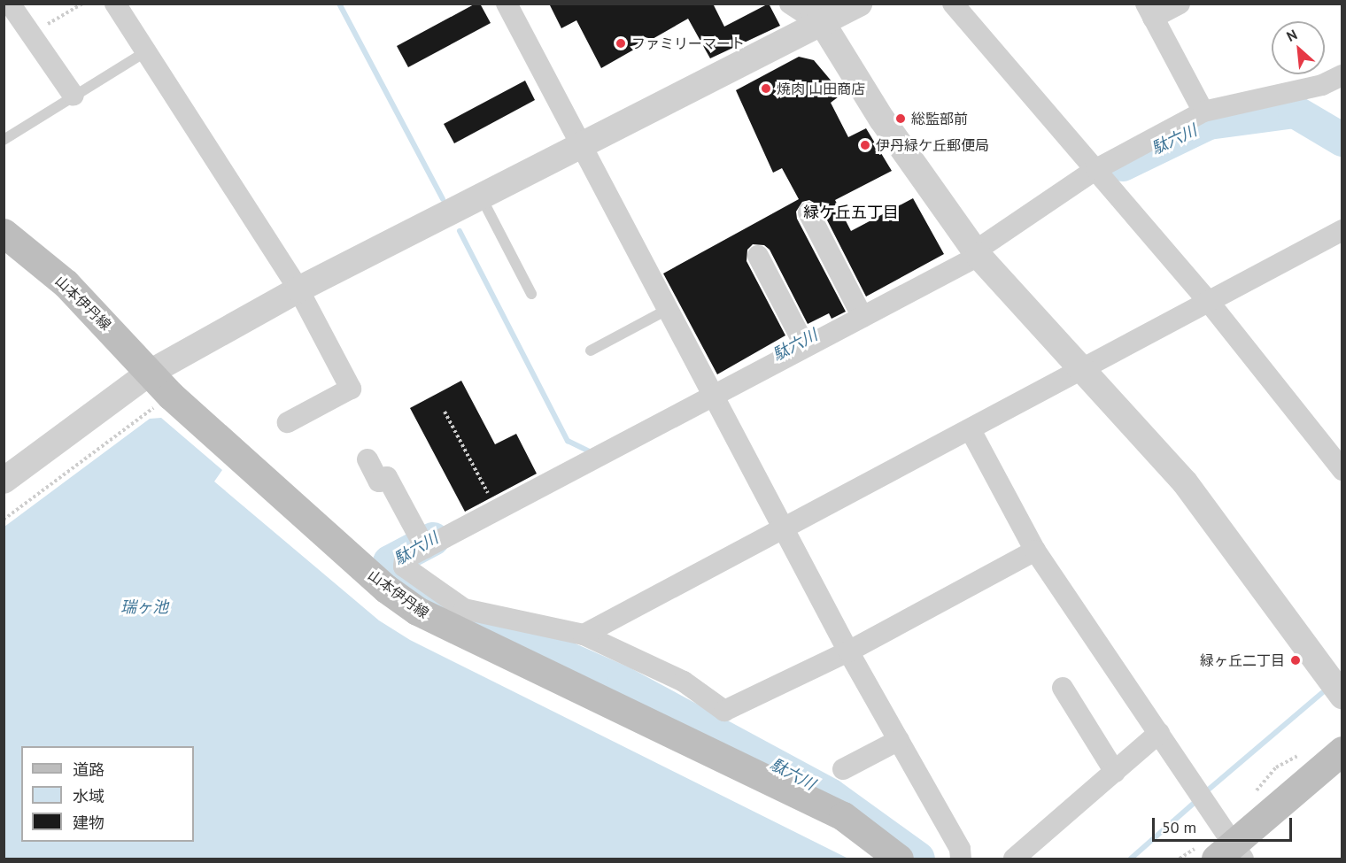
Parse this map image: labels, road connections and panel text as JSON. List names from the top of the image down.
{
  "streets": {
    "main road": ["山本伊丹線"]
  },
  "districts": ["緑ケ丘五丁目"],
  "water": ["駄六川", "瑞ヶ池"],
  "places": [
    "ファミリーマート",
    "焼肉 山田商店",
    "総監部前",
    "伊丹緑ケ丘郵便局",
    "緑ヶ丘二丁目"
  ],
  "legend": ["道路", "水域", "建物"],
  "scale_bar": "50 m",
  "north": "top left"
}
